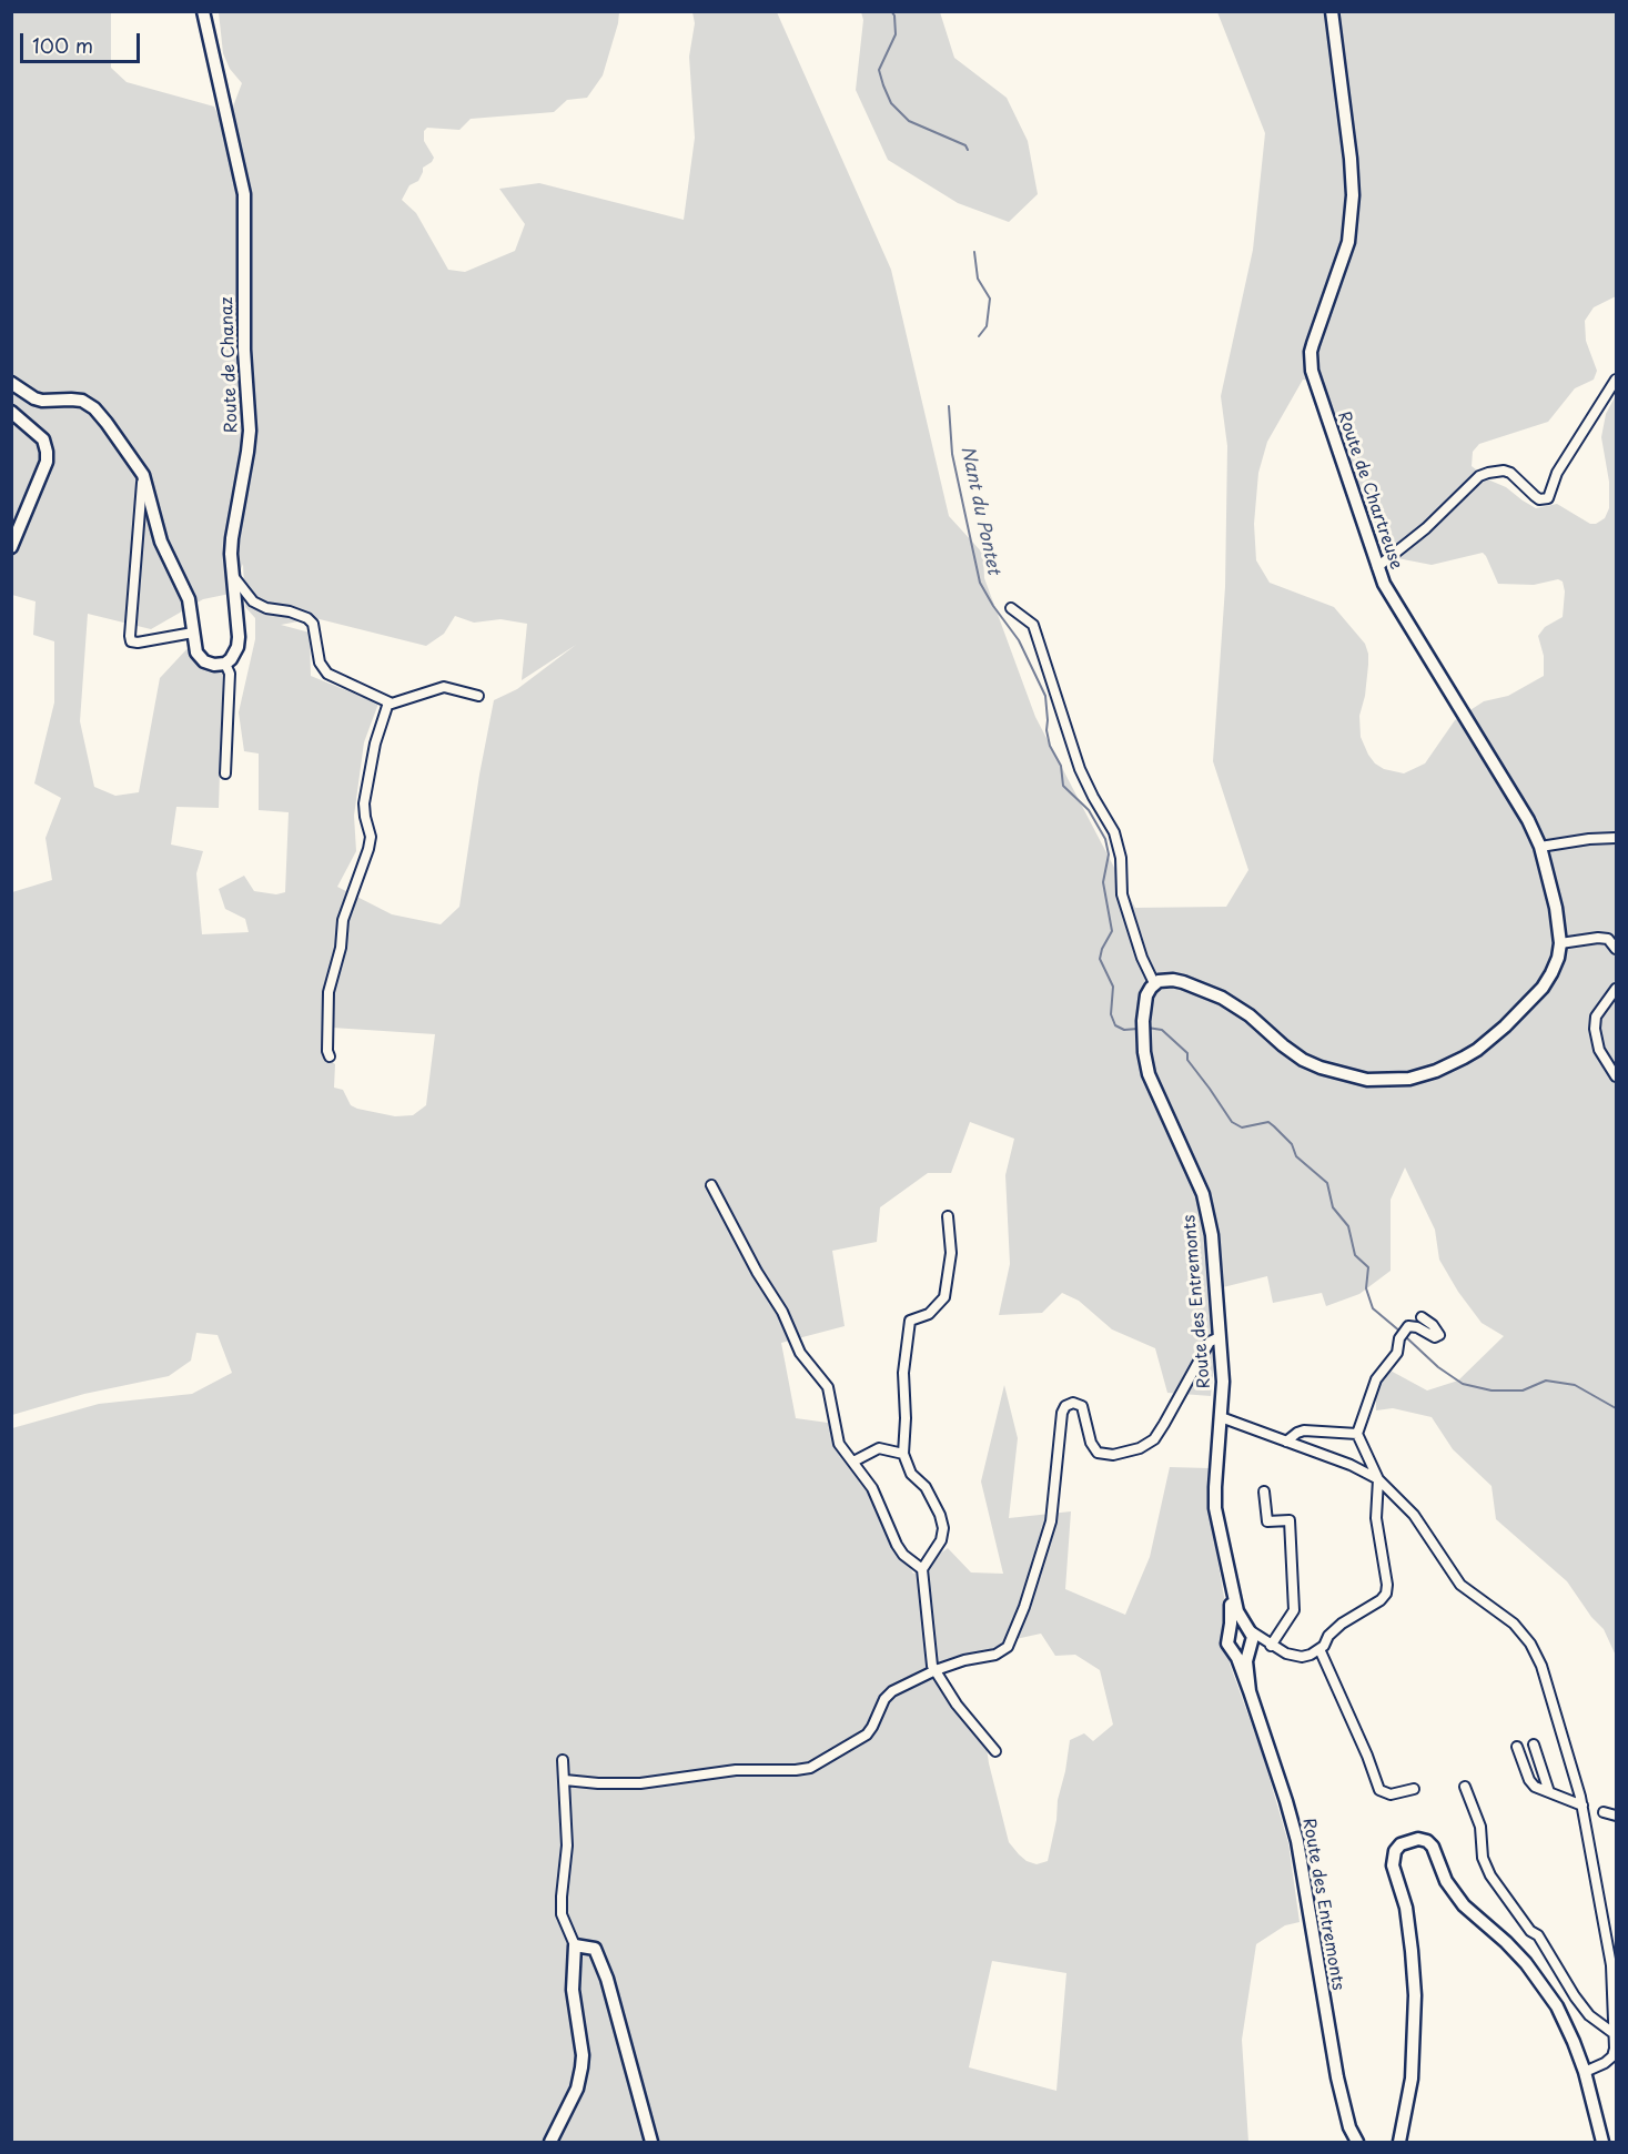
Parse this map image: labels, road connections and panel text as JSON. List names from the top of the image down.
{
  "streets": {
    "main road": ["Route de Chanaz", "Route de Chartreuse", "Route des Entremonts"]
  },
  "water": ["Nant du Pontet"],
  "scale_bar": "100 m"
}
